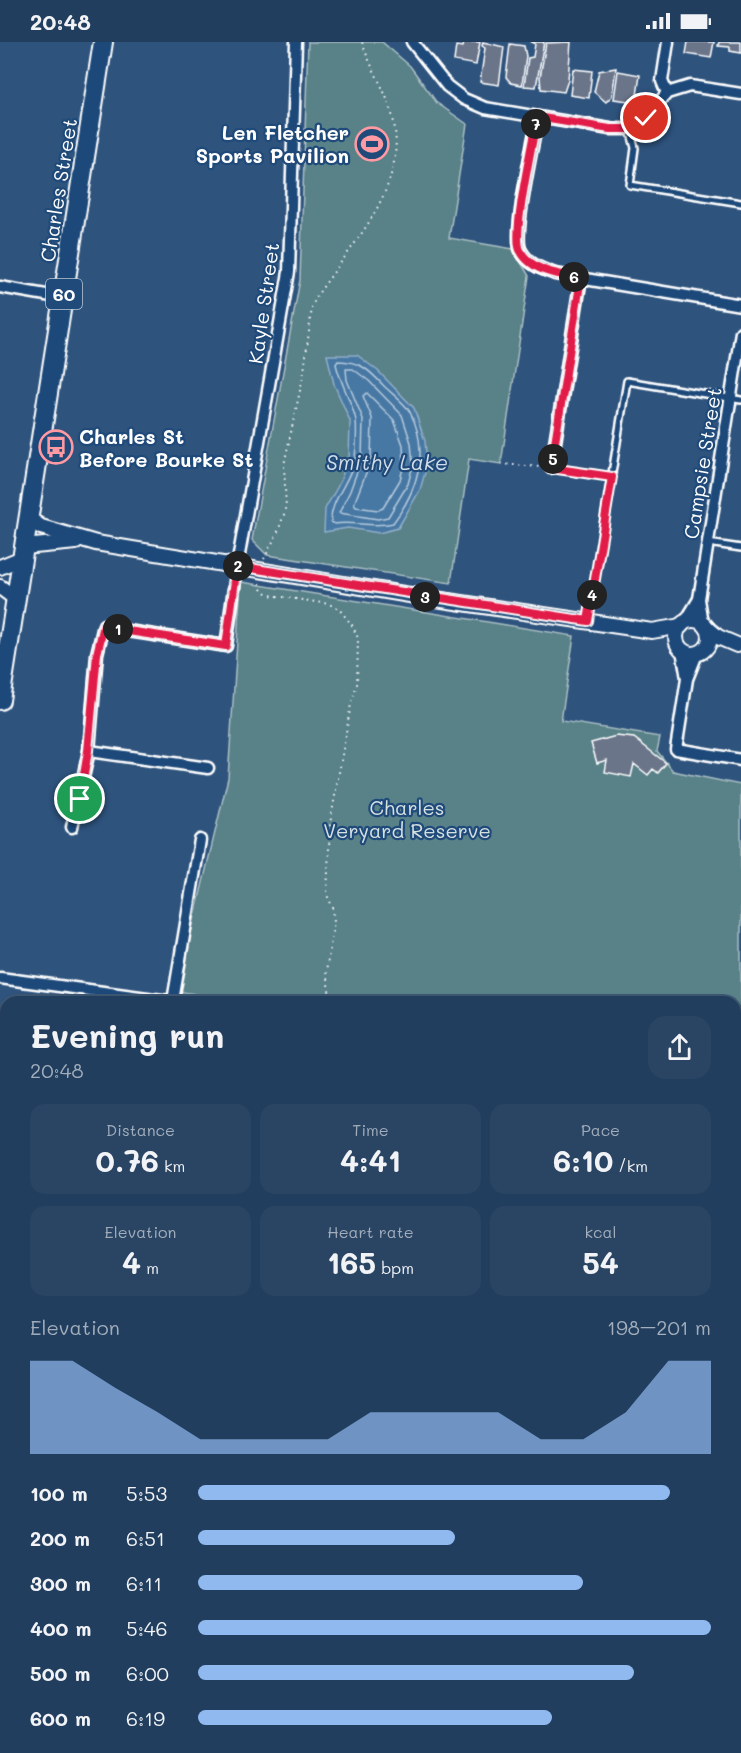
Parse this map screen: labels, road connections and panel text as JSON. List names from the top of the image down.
{
  "streets": {
    "highway": ["Charles Street", "60"],
    "street": ["Kayle Street", "Campsie Street"]
  },
  "water": ["Smithy Lake"],
  "parks": ["Charles Veryard Reserve"],
  "places": {
    "sports": ["Len Fletcher Sports Pavilion"],
    "bus stop": ["Charles St Before Bourke St"]
  },
  "page": {
    "status": "20:48",
    "pins": [
      "7",
      "6",
      "5",
      "2",
      "4",
      "3",
      "1"
    ],
    "heading": ["Evening run", "20:48"],
    "stats": [
      ["Distance", "0.76 km"],
      ["Time", "4:41"],
      ["Pace", "6:10 /km"],
      ["Elevation", "4 m"],
      ["Heart rate", "165 bpm"],
      ["kcal", "54"]
    ],
    "chart": ["Elevation", "198–201 m"],
    "list": [
      {
        "name": "100 m",
        "note": "5:53"
      },
      {
        "name": "200 m",
        "note": "6:51"
      },
      {
        "name": "300 m",
        "note": "6:11"
      },
      {
        "name": "400 m",
        "note": "5:46"
      },
      {
        "name": "500 m",
        "note": "6:00"
      },
      {
        "name": "600 m",
        "note": "6:19"
      }
    ]
  }
}
